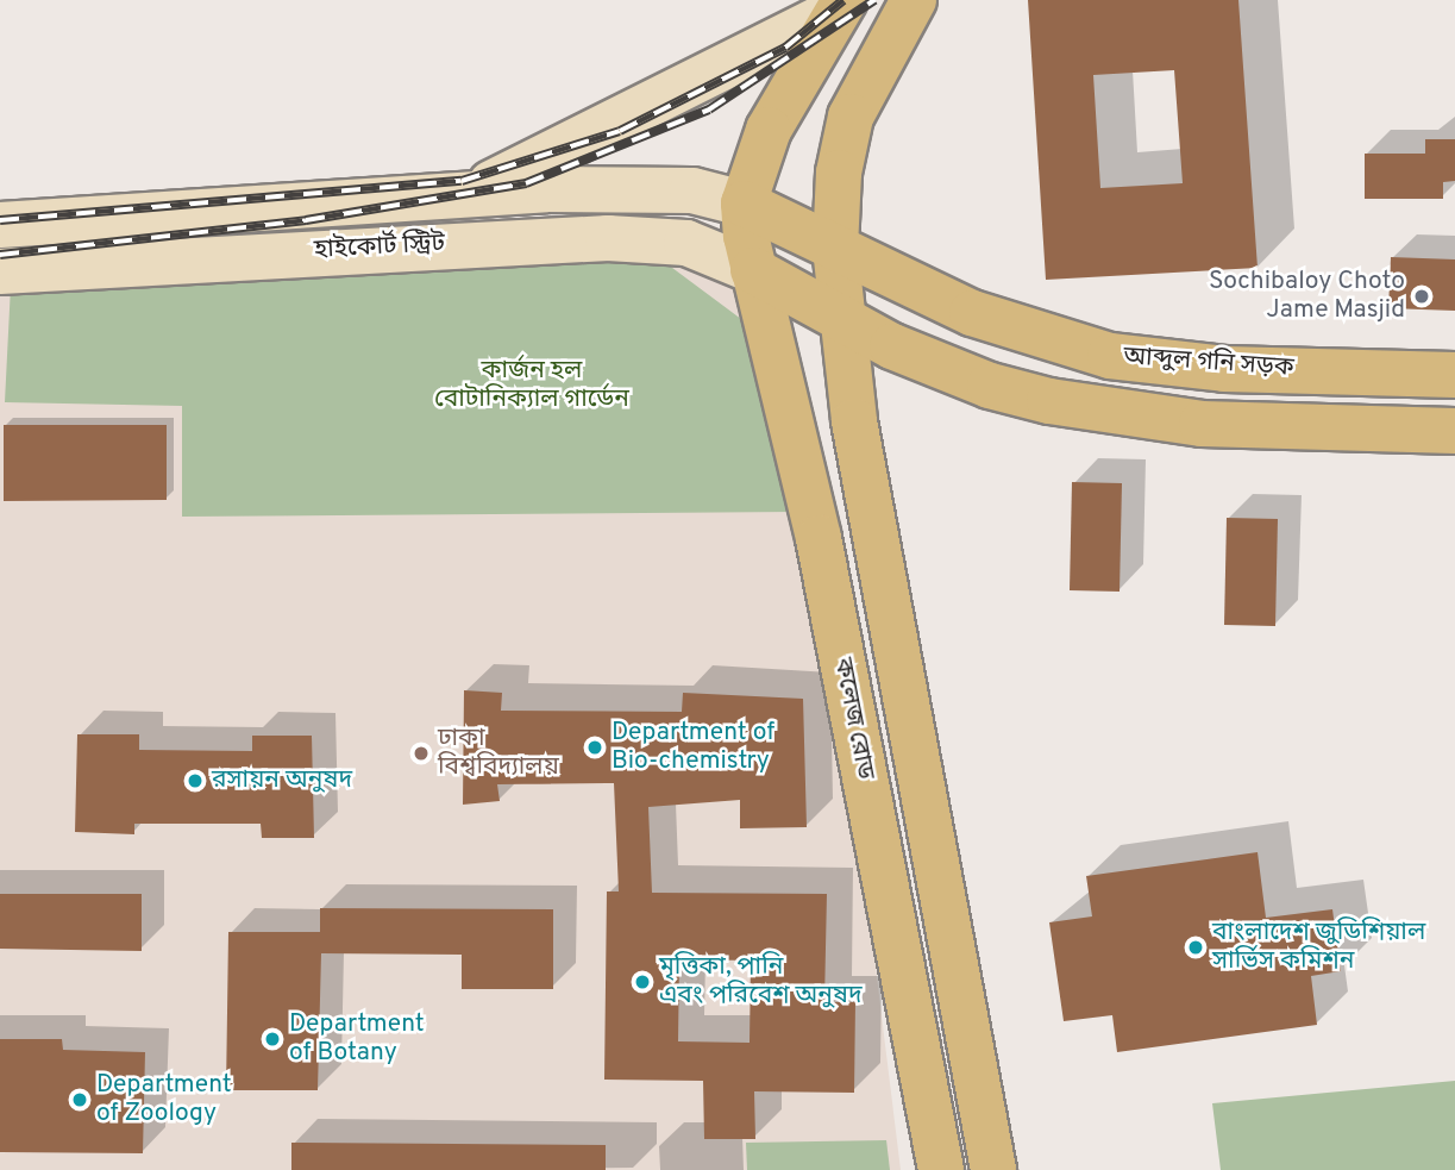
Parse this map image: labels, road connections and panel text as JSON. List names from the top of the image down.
{
  "streets": {
    "main road": ["হাইকোর্ট স্ট্রিট", "আব্দুল গনি সড়ক", "কলেজ রোড"]
  },
  "crossings": [
    ["হাইকোর্ট স্ট্রিট", "আব্দুল গনি সড়ক"],
    ["হাইকোর্ট স্ট্রিট", "কলেজ রোড"],
    ["আব্দুল গনি সড়ক", "কলেজ রোড"]
  ],
  "parks": ["কার্জন হল বোটানিক্যাল গার্ডেন"],
  "places": [
    "Sochibaloy Choto Jame Masjid",
    "Department of Bio-chemistry",
    "ঢাকা বিশ্ববিদ্যালয়",
    "রসায়ন অনুষদ",
    "বাংলাদেশ জুডিশিয়াল সার্ভিস কমিশন",
    "মৃত্তিকা, পানি এবং পরিবেশ অনুষদ",
    "Department of Botany",
    "Department of Zoology"
  ]
}
